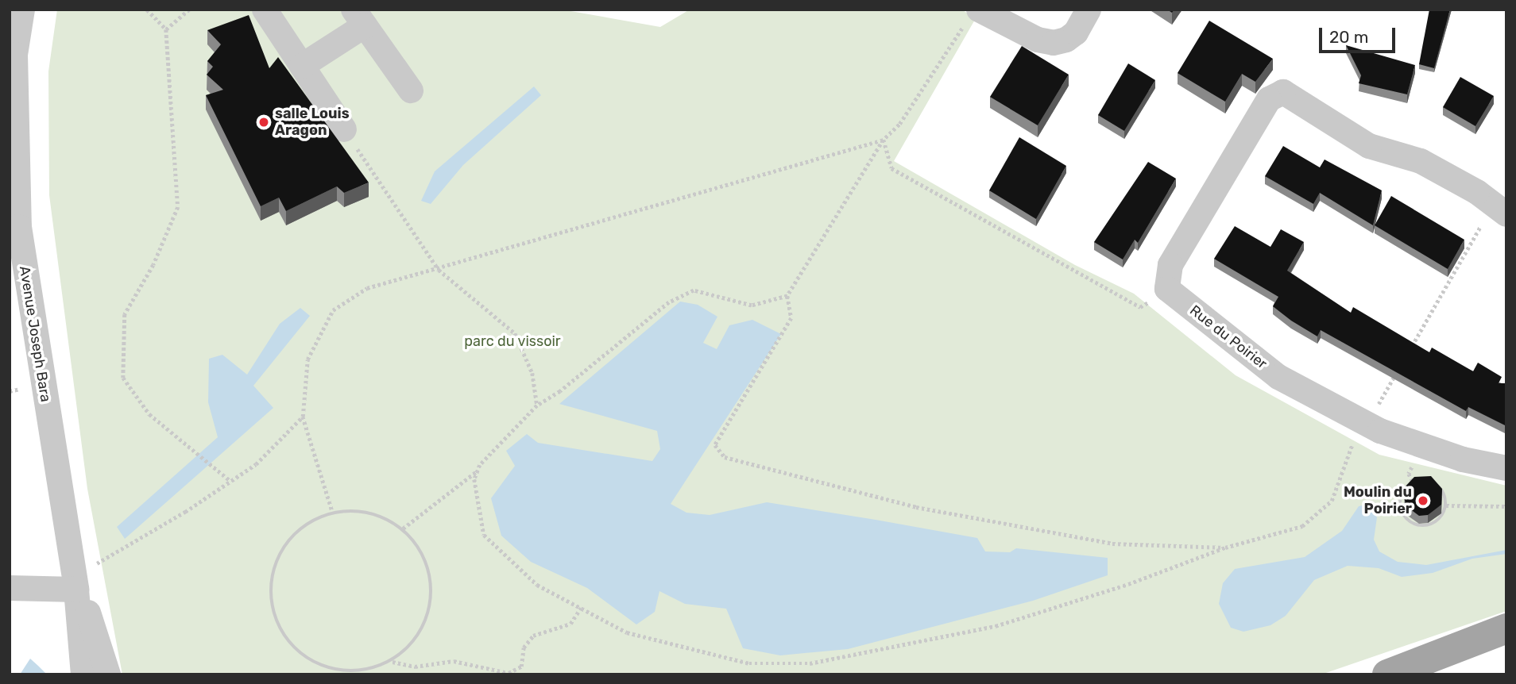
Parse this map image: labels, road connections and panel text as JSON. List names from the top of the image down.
{
  "streets": {
    "street": ["Avenue Joseph Bara", "Rue du Poirier"]
  },
  "parks": ["parc du vissoir"],
  "places": ["salle Louis Aragon", "Moulin du Poirier"],
  "scale_bar": "20 m"
}
